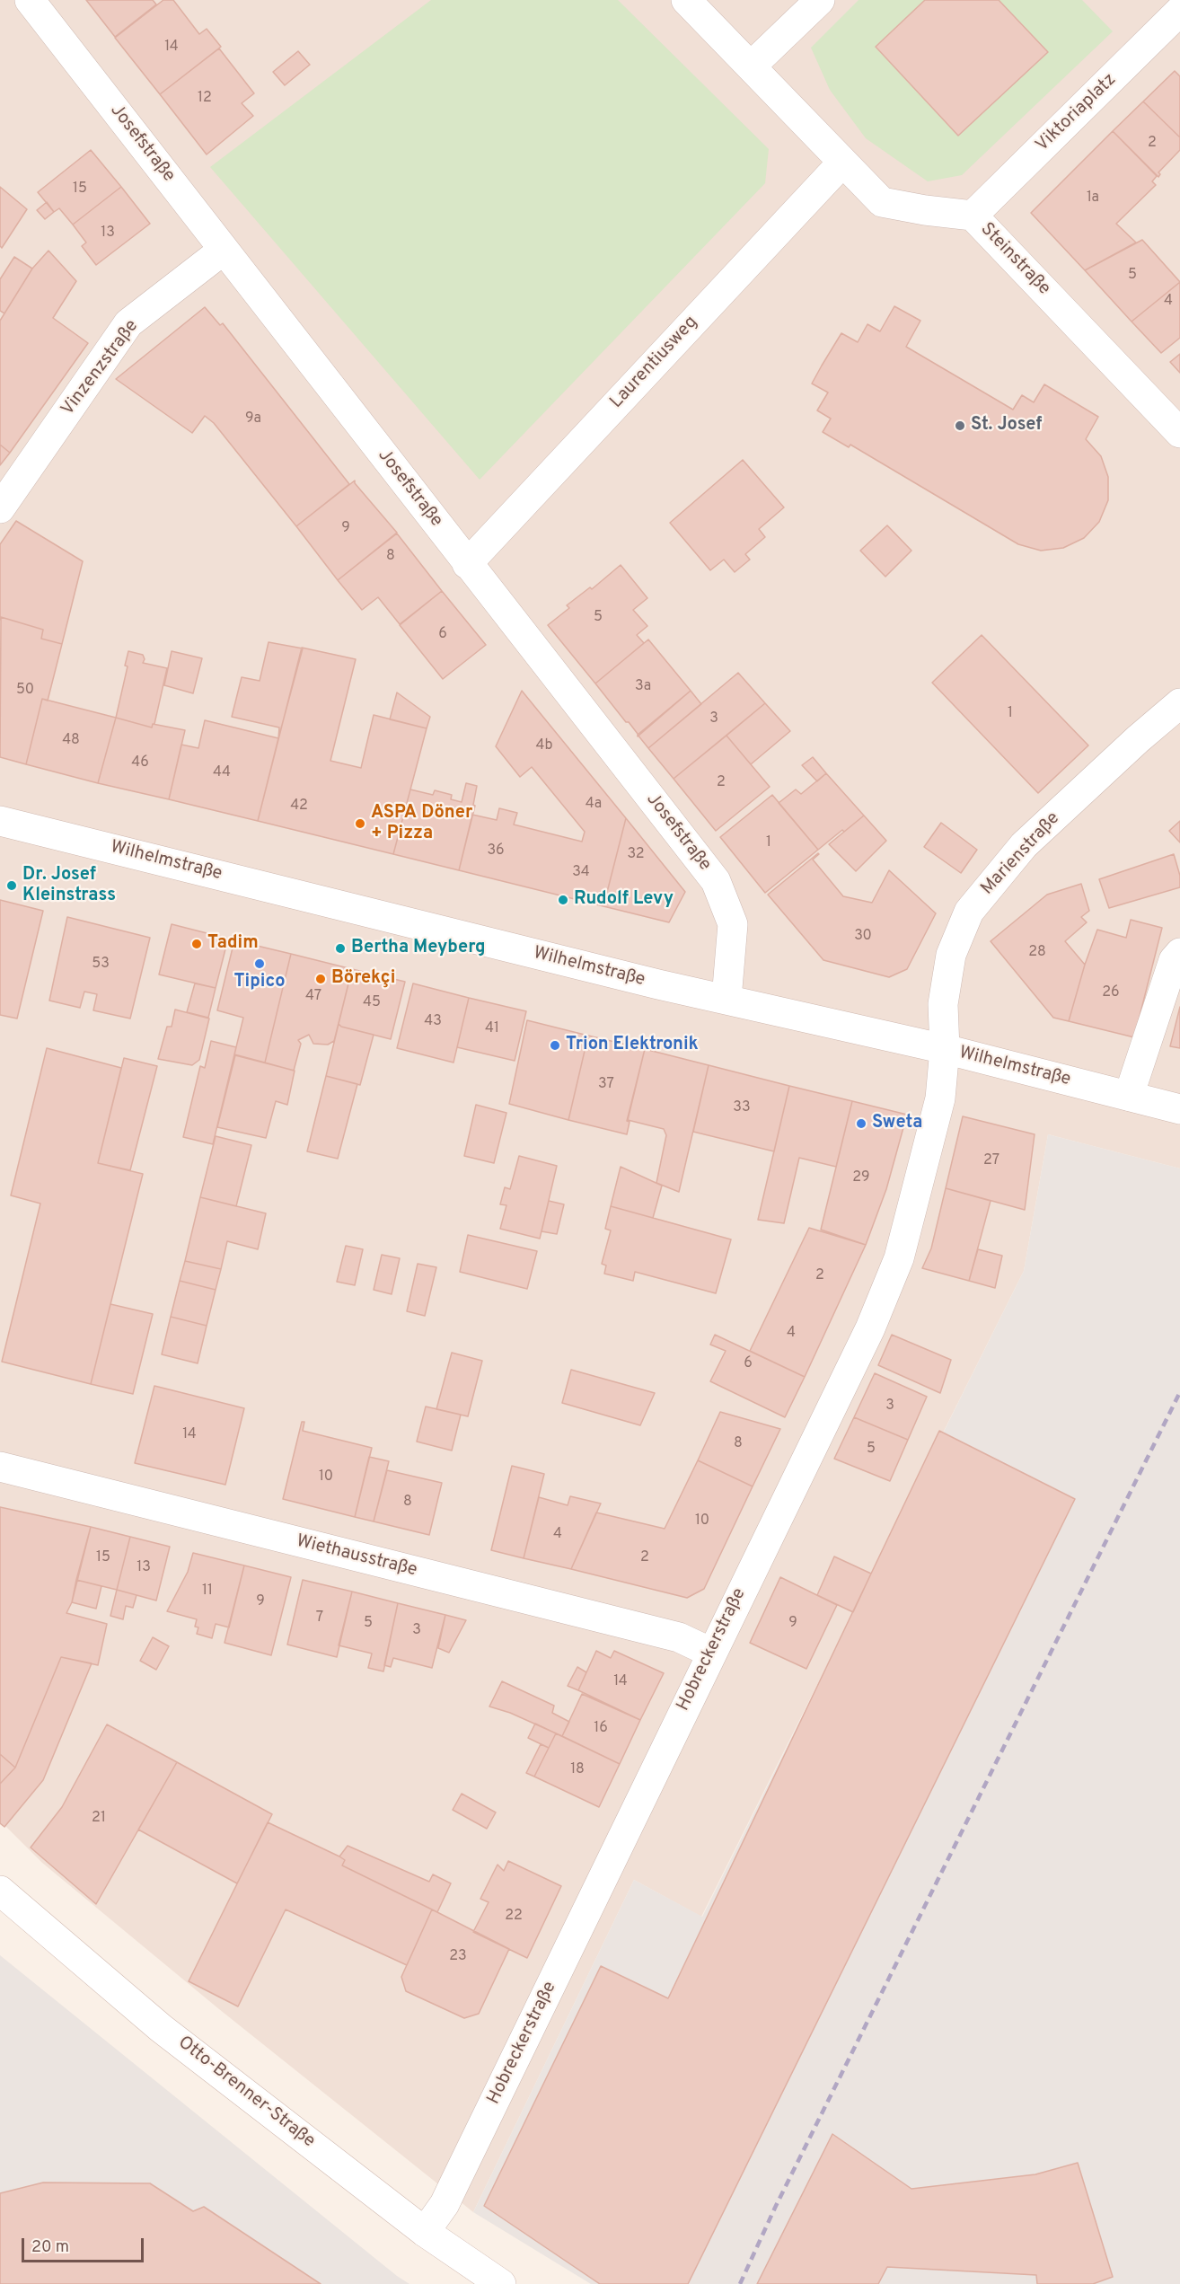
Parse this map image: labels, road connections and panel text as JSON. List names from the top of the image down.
{
  "streets": {
    "street": [
      "Viktoriaplatz",
      "Josefstraße",
      "Steinstraße",
      "Laurentiusweg",
      "Vinzenzstraße",
      "Marienstraße",
      "Wilhelmstraße",
      "Wiethausstraße",
      "Hobreckerstraße",
      "Otto-Brenner-Straße"
    ]
  },
  "crossings": [
    ["Viktoriaplatz", "Steinstraße"],
    ["Josefstraße", "Laurentiusweg"],
    ["Josefstraße", "Vinzenzstraße"],
    ["Josefstraße", "Wilhelmstraße"],
    ["Steinstraße", "Laurentiusweg"],
    ["Marienstraße", "Wilhelmstraße"],
    ["Marienstraße", "Hobreckerstraße"],
    ["Wilhelmstraße", "Hobreckerstraße"],
    ["Wiethausstraße", "Hobreckerstraße"],
    ["Hobreckerstraße", "Otto-Brenner-Straße"]
  ],
  "places": [
    "St. Josef",
    "ASPA Döner + Pizza",
    "Dr. Josef Kleinstrass",
    "Rudolf Levy",
    "Tadim",
    "Bertha Meyberg",
    "Tipico",
    "Börekçi",
    "Trion Elektronik",
    "Sweta"
  ],
  "house_numbers": [
    "14",
    "12",
    "2",
    "15",
    "1a",
    "13",
    "5",
    "4",
    "9a",
    "9",
    "8",
    "5",
    "6",
    "3a",
    "50",
    "1",
    "3",
    "48",
    "4b",
    "46",
    "44",
    "2",
    "4a",
    "42",
    "1",
    "36",
    "32",
    "34",
    "30",
    "28",
    "53",
    "26",
    "47",
    "45",
    "43",
    "41",
    "37",
    "33",
    "27",
    "29",
    "2",
    "4",
    "6",
    "3",
    "14",
    "8",
    "5",
    "10",
    "8",
    "10",
    "4",
    "15",
    "2",
    "13",
    "11",
    "9",
    "7",
    "5",
    "9",
    "3",
    "14",
    "16",
    "18",
    "21",
    "22",
    "23"
  ],
  "scale_bar": "20 m"
}
